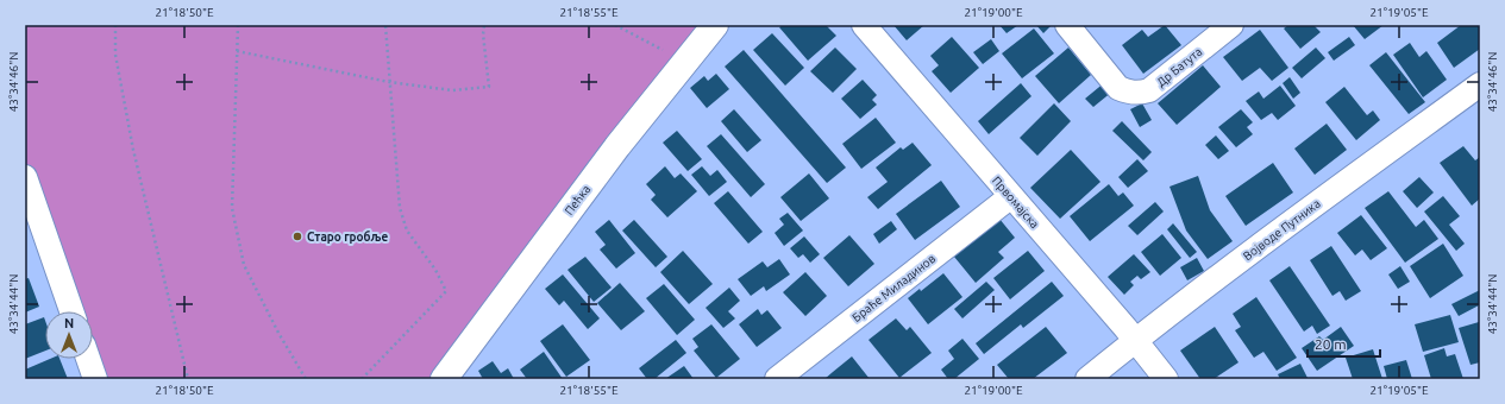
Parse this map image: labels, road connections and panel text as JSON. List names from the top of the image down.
{
  "streets": {
    "street": [
      "Др Батута",
      "Пећка",
      "Првомајска",
      "Војводе Путника",
      "Браће Миладинов"
    ]
  },
  "crossings": [
    ["Првомајска", "Војводе Путника"],
    ["Првомајска", "Браће Миладинов"]
  ],
  "places": ["Старо гробље"],
  "scale_bar": "20 m",
  "north": "top",
  "coordinates": [
    "21°18'50\"E",
    "21°18'55\"E",
    "21°19'00\"E",
    "21°19'05\"E",
    "43°34'46\"N",
    "43°34'44\"N"
  ]
}
